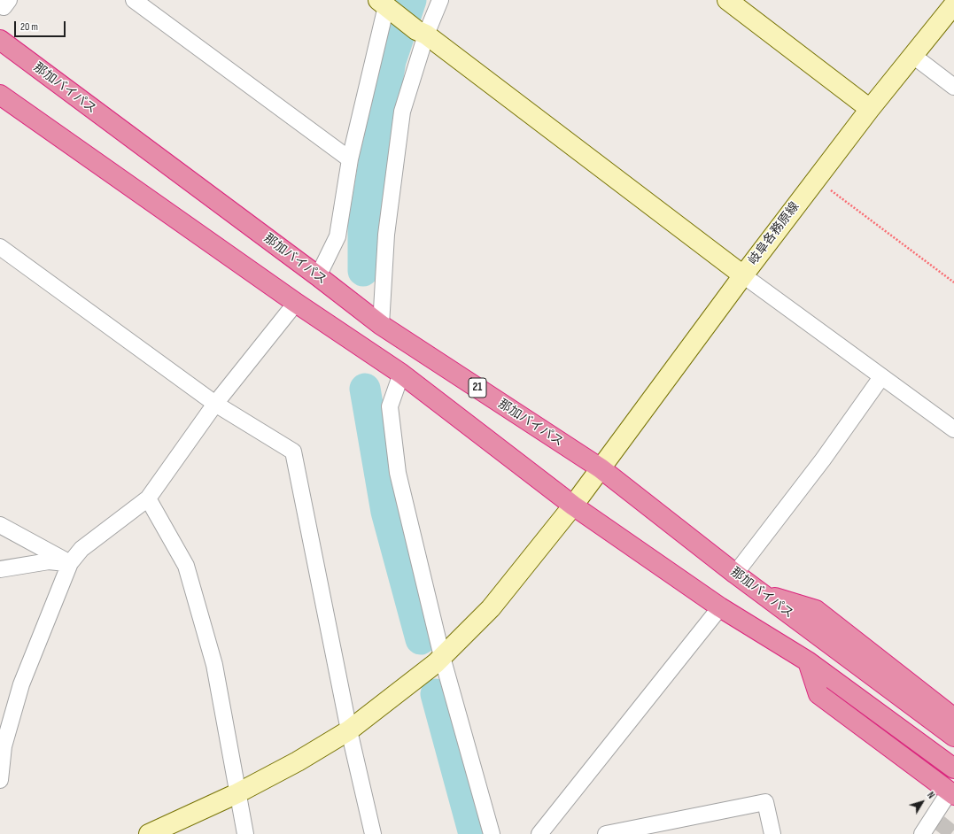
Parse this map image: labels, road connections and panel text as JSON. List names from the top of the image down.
{
  "streets": {
    "highway": ["那加バイパス", "21"],
    "street": ["岐阜各務原線"]
  },
  "crossings": [
    ["那加バイパス", "岐阜各務原線"]
  ],
  "scale_bar": "20 m",
  "north": "top right"
}
